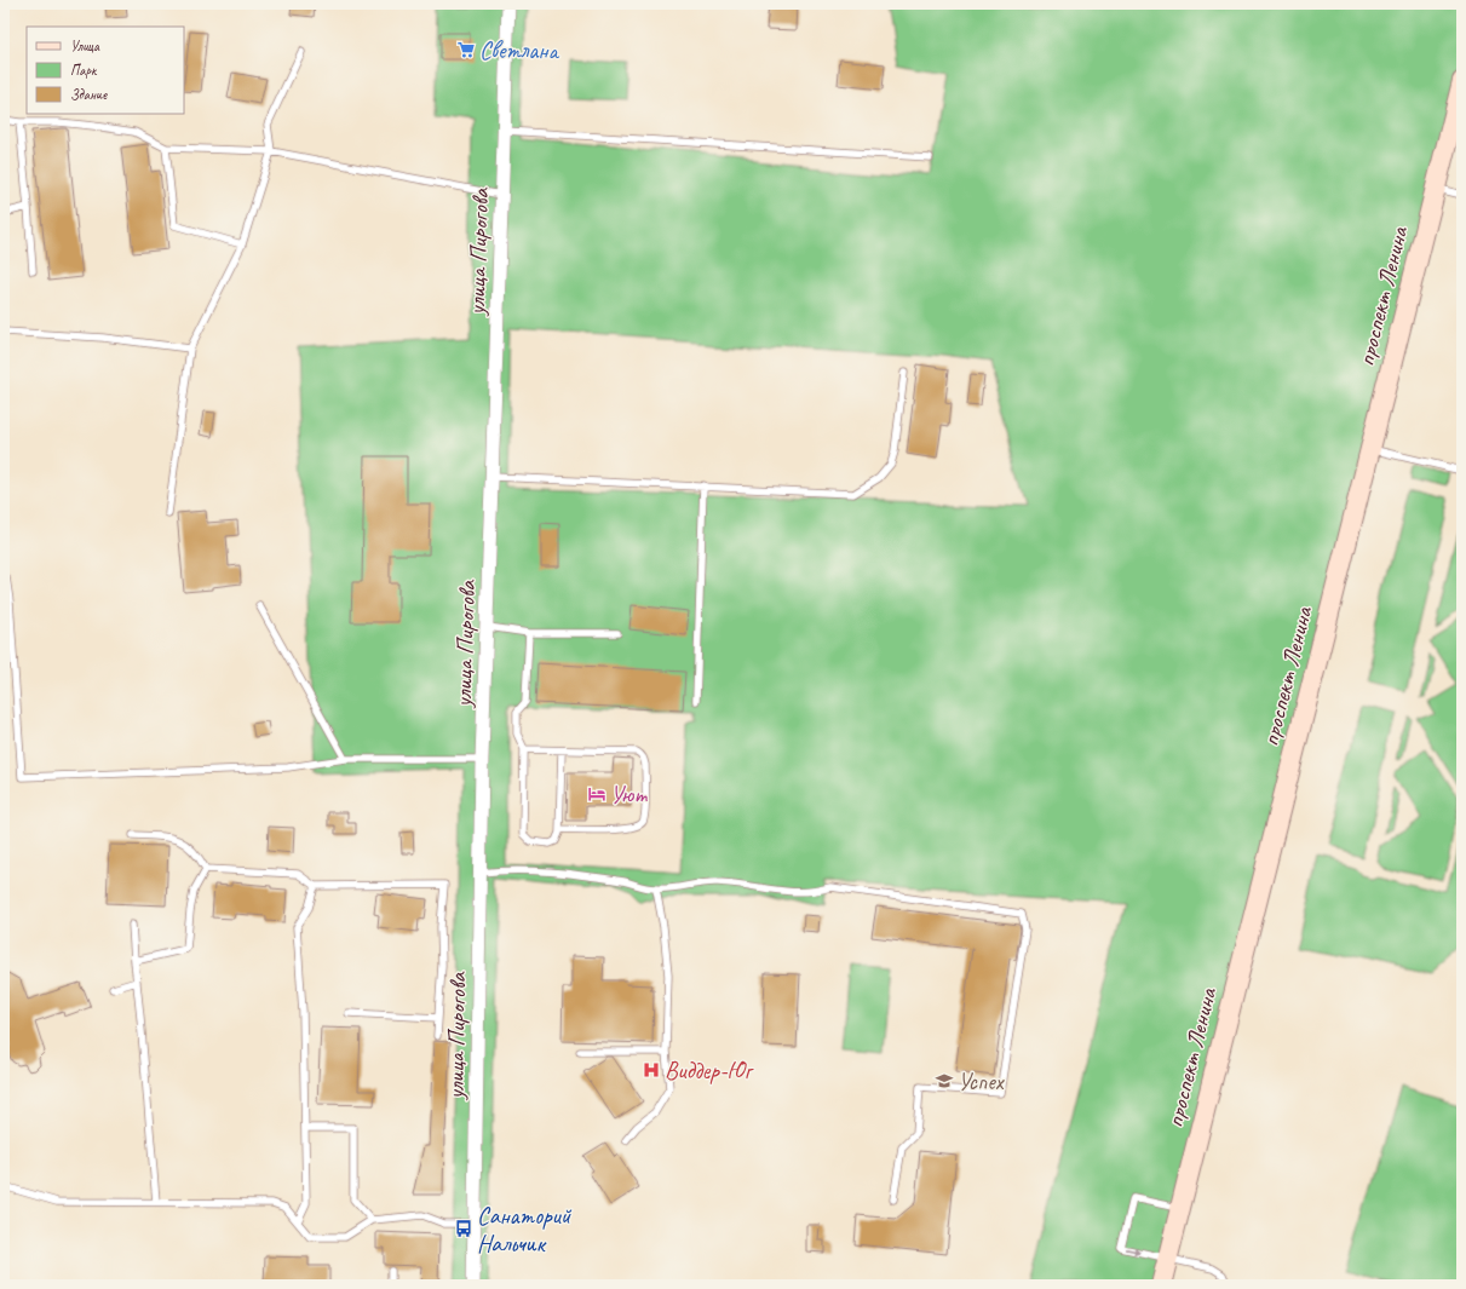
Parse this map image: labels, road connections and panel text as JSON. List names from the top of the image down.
{
  "streets": {
    "main road": ["проспект Ленина"],
    "street": ["улица Пирогова"]
  },
  "places": {
    "supermarket": ["Светлана"],
    "hotel": ["Уют"],
    "hospital": ["Виддер-Юг"],
    "school or university": ["Успех"],
    "bus stop": ["Санаторий Нальчик"]
  },
  "legend": ["Улица", "Парк", "Здание"]
}
